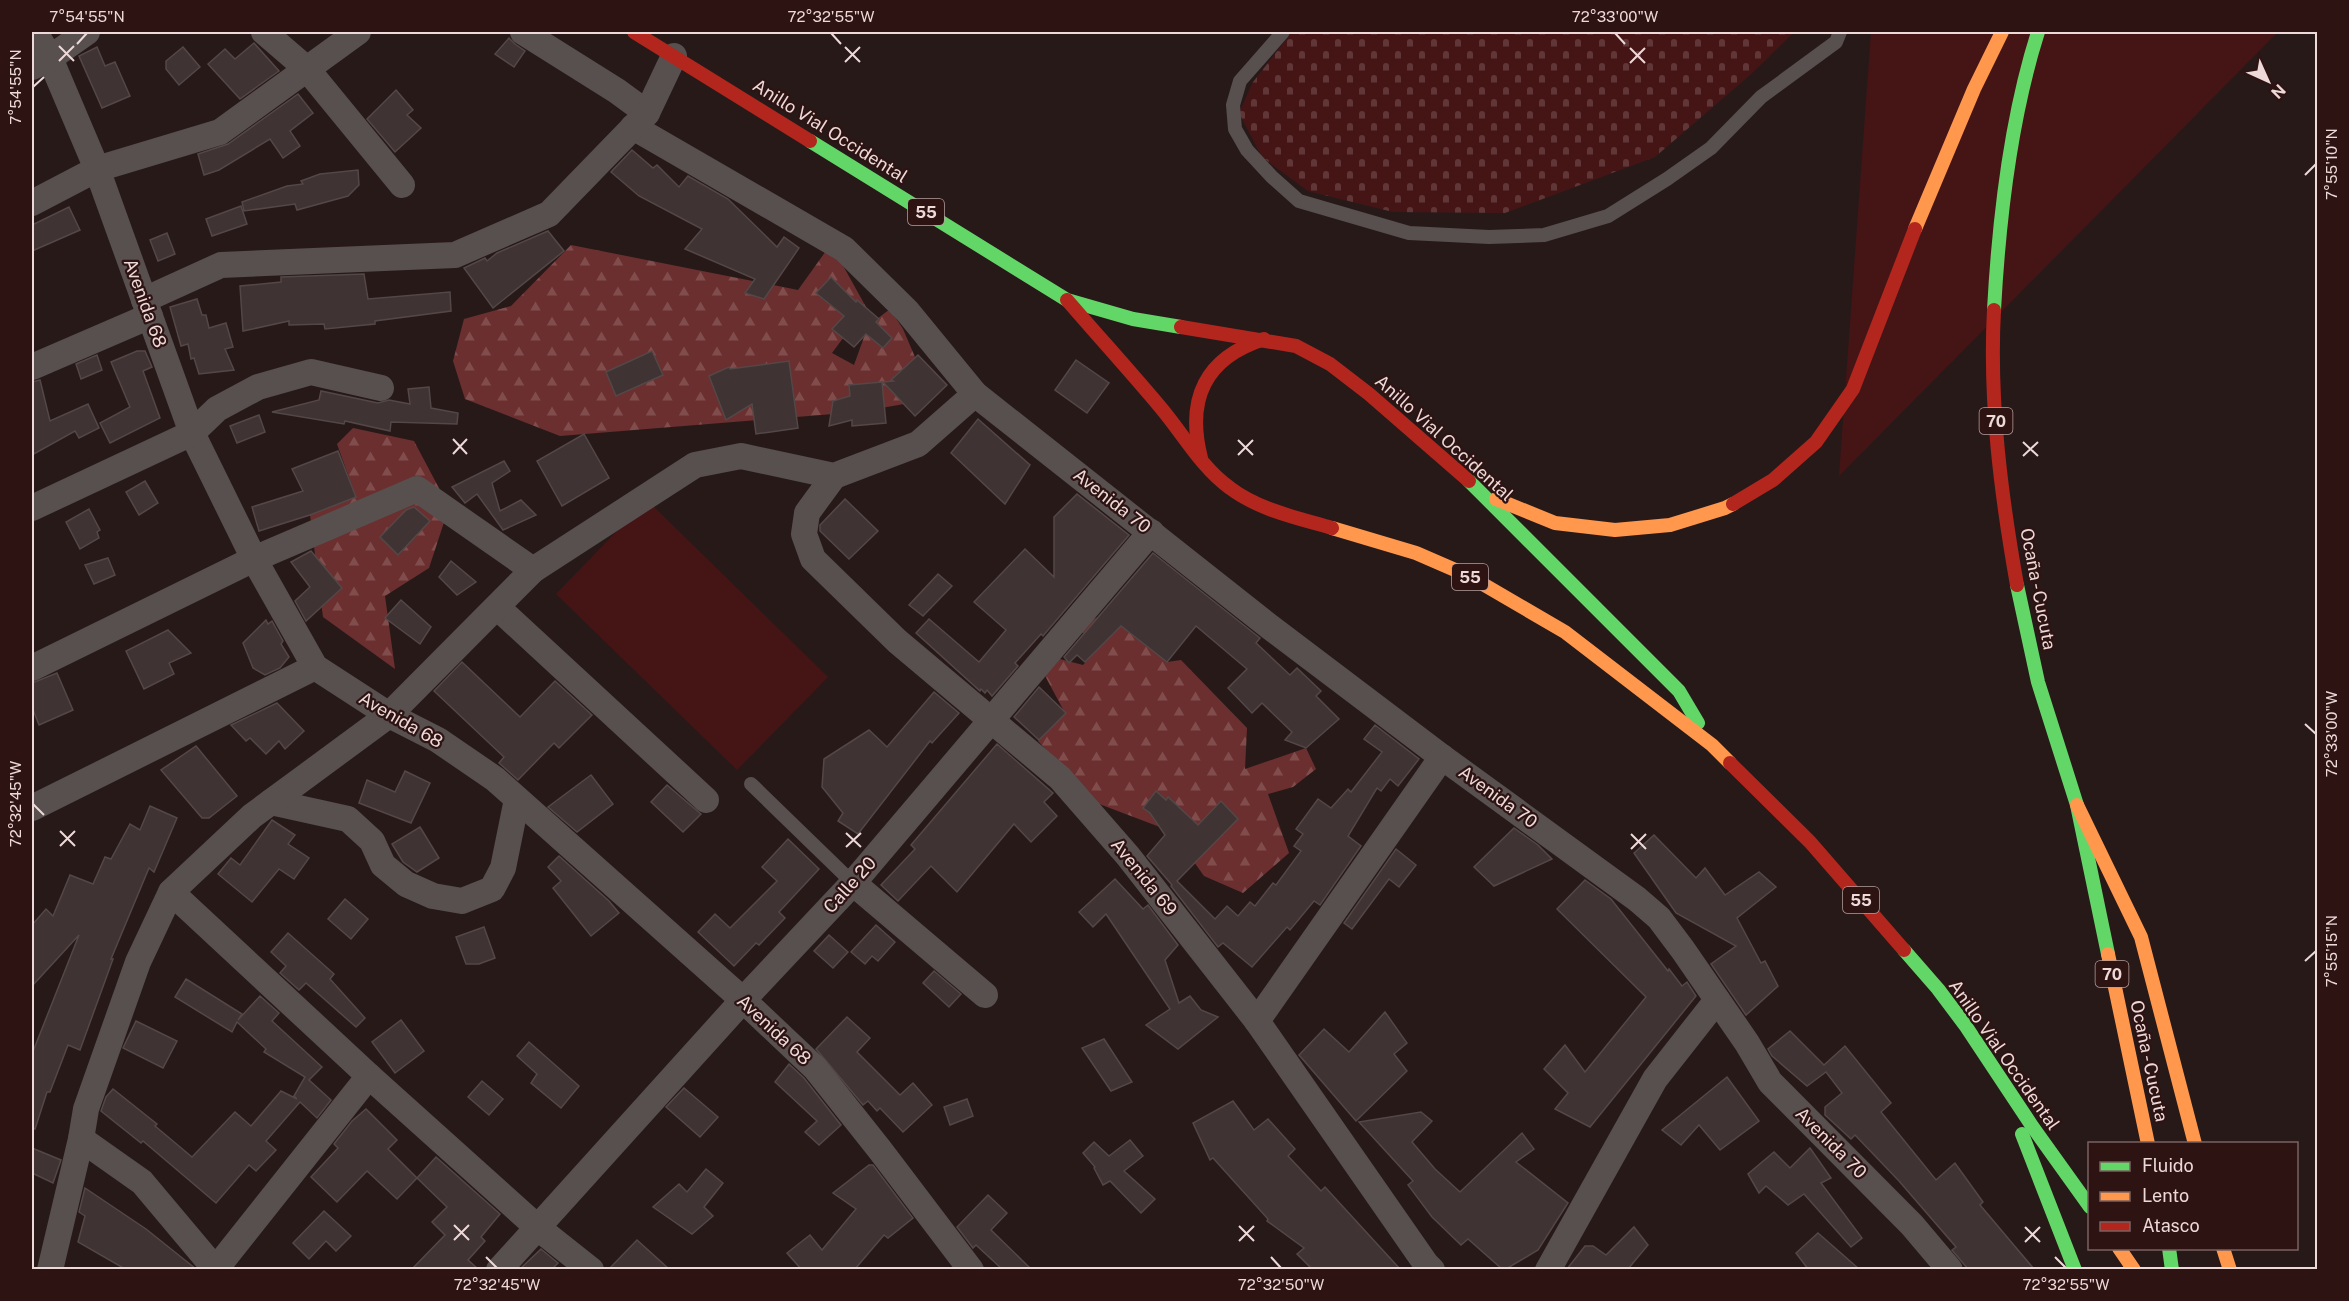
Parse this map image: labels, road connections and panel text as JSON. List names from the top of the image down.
{
  "streets": {
    "main road": [
      "Anillo Vial Occidental",
      "55",
      "70",
      "Ocaña - Cucuta"
    ],
    "street": [
      "Avenida 68",
      "Avenida 70",
      "Avenida 69",
      "Calle 20"
    ]
  },
  "crossings": [
    ["Avenida 68", "Calle 20"],
    ["Avenida 70", "Calle 20"],
    ["Avenida 69", "Calle 20"]
  ],
  "legend": ["Fluido", "Lento", "Atasco"],
  "north": "bottom right",
  "coordinates": [
    "7°54'55\"N",
    "72°32'55\"W",
    "72°33'00\"W",
    "7°55'10\"N",
    "72°32'45\"W",
    "7°55'15\"N",
    "72°32'50\"W"
  ]
}
